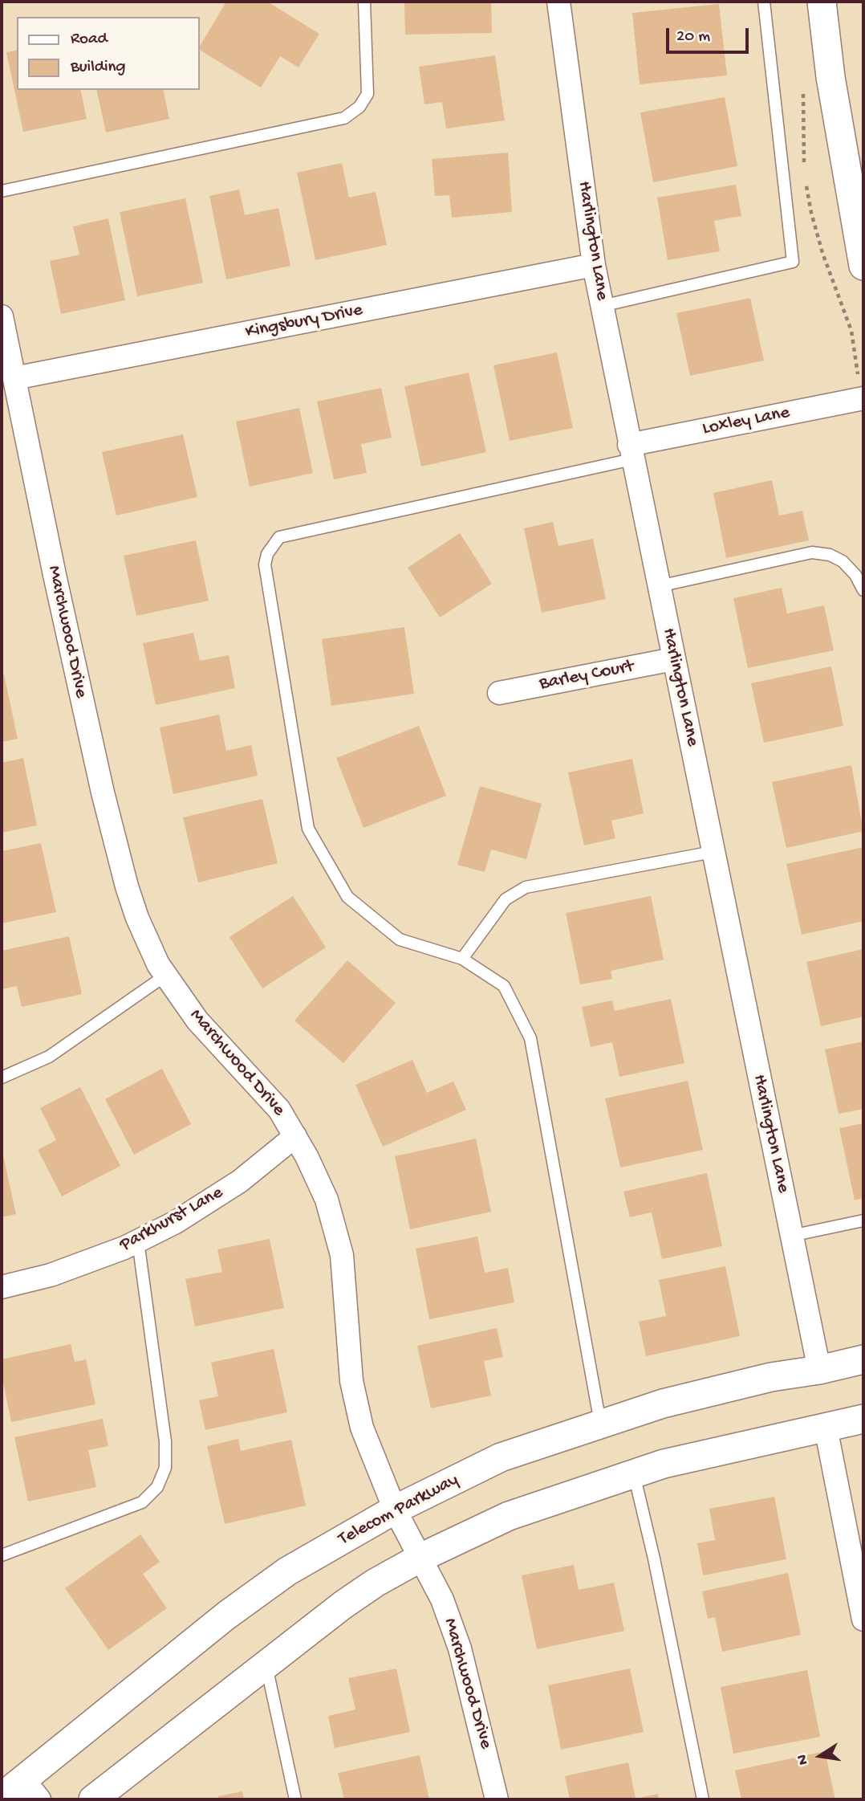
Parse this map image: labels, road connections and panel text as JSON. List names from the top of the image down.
{
  "streets": {
    "street": [
      "Harlington Lane",
      "Kingsbury Drive",
      "Loxley Lane",
      "Marchwood Drive",
      "Barley Court",
      "Parkhurst Lane",
      "Telecom Parkway"
    ]
  },
  "crossings": [
    ["Harlington Lane", "Kingsbury Drive"],
    ["Harlington Lane", "Loxley Lane"],
    ["Harlington Lane", "Barley Court"],
    ["Harlington Lane", "Telecom Parkway"],
    ["Kingsbury Drive", "Marchwood Drive"],
    ["Marchwood Drive", "Parkhurst Lane"],
    ["Marchwood Drive", "Telecom Parkway"]
  ],
  "legend": ["Road", "Building"],
  "scale_bar": "20 m",
  "north": "left"
}
